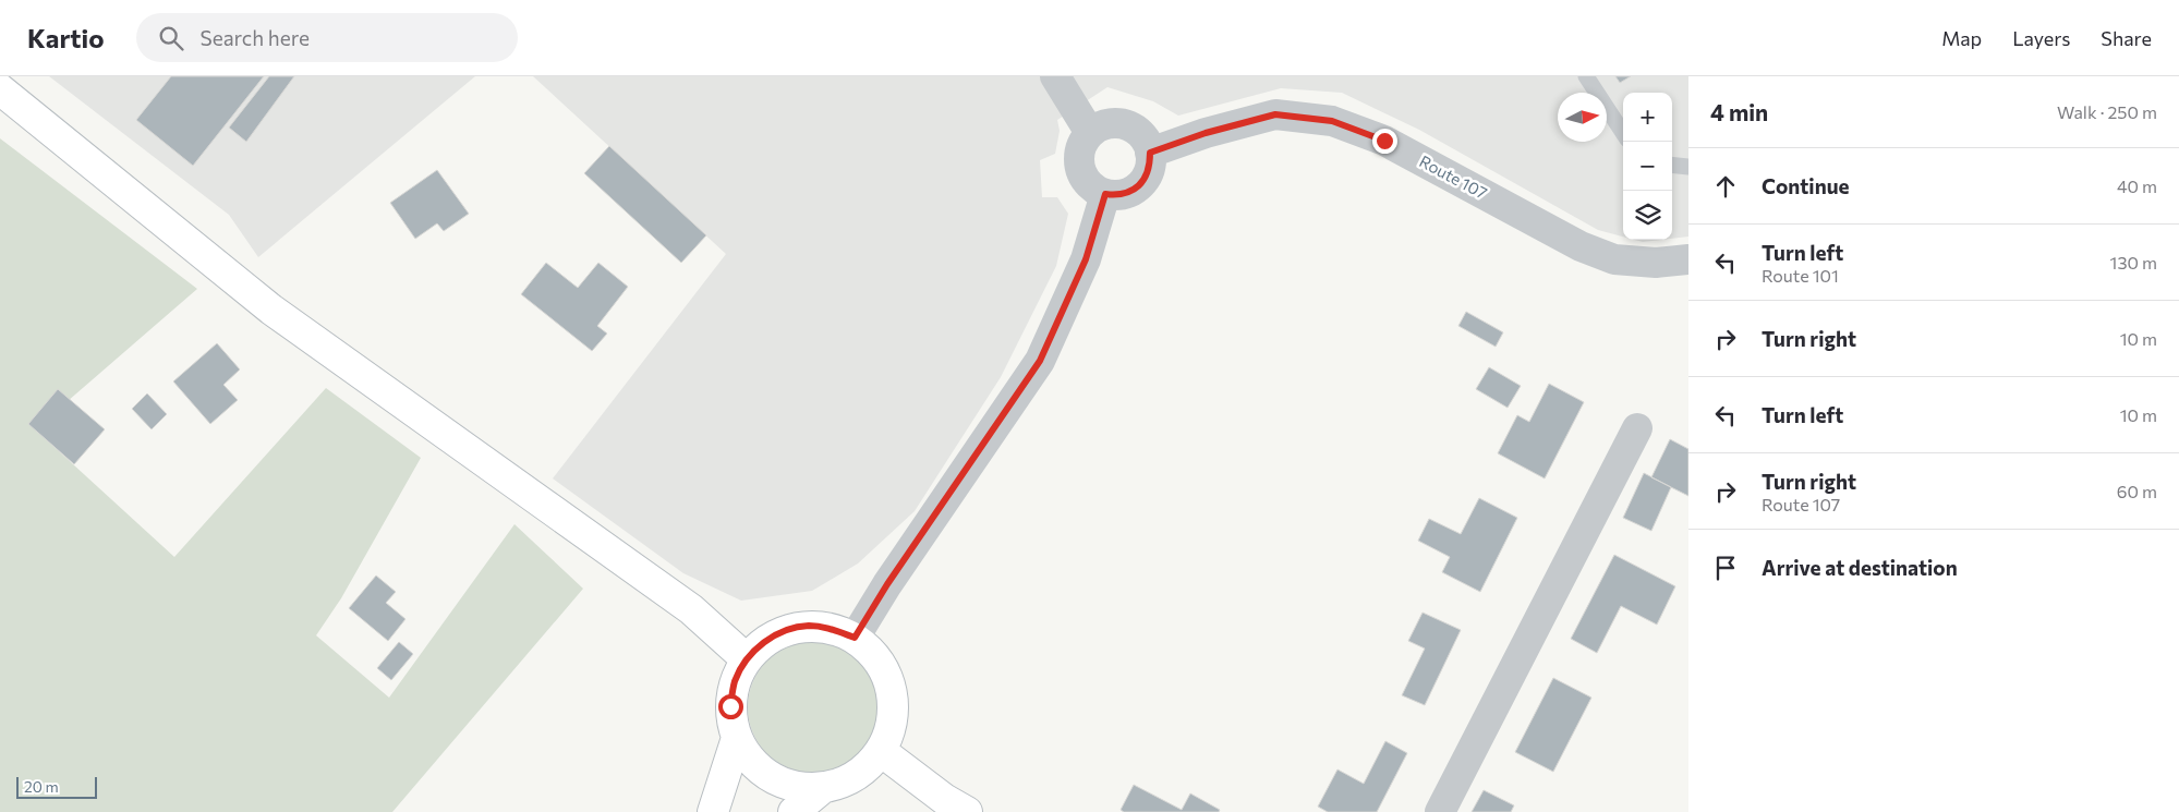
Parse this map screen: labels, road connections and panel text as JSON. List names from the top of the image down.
{
  "streets": {
    "street": ["Route 107"]
  },
  "scale_bar": "20 m",
  "north": "right",
  "page": {
    "header": "Kartio",
    "search": "Search here",
    "nav": ["Map", "Layers", "Share"],
    "heading": ["4 min", "Walk · 250 m"],
    "map_buttons": ["+", "−"],
    "list": [
      ["Continue", "40 m"],
      ["Turn left", "Route 101", "130 m"],
      ["Turn right", "10 m"],
      ["Turn left", "10 m"],
      ["Turn right", "Route 107", "60 m"],
      "Arrive at destination"
    ],
    "scale": "20 m"
  }
}
